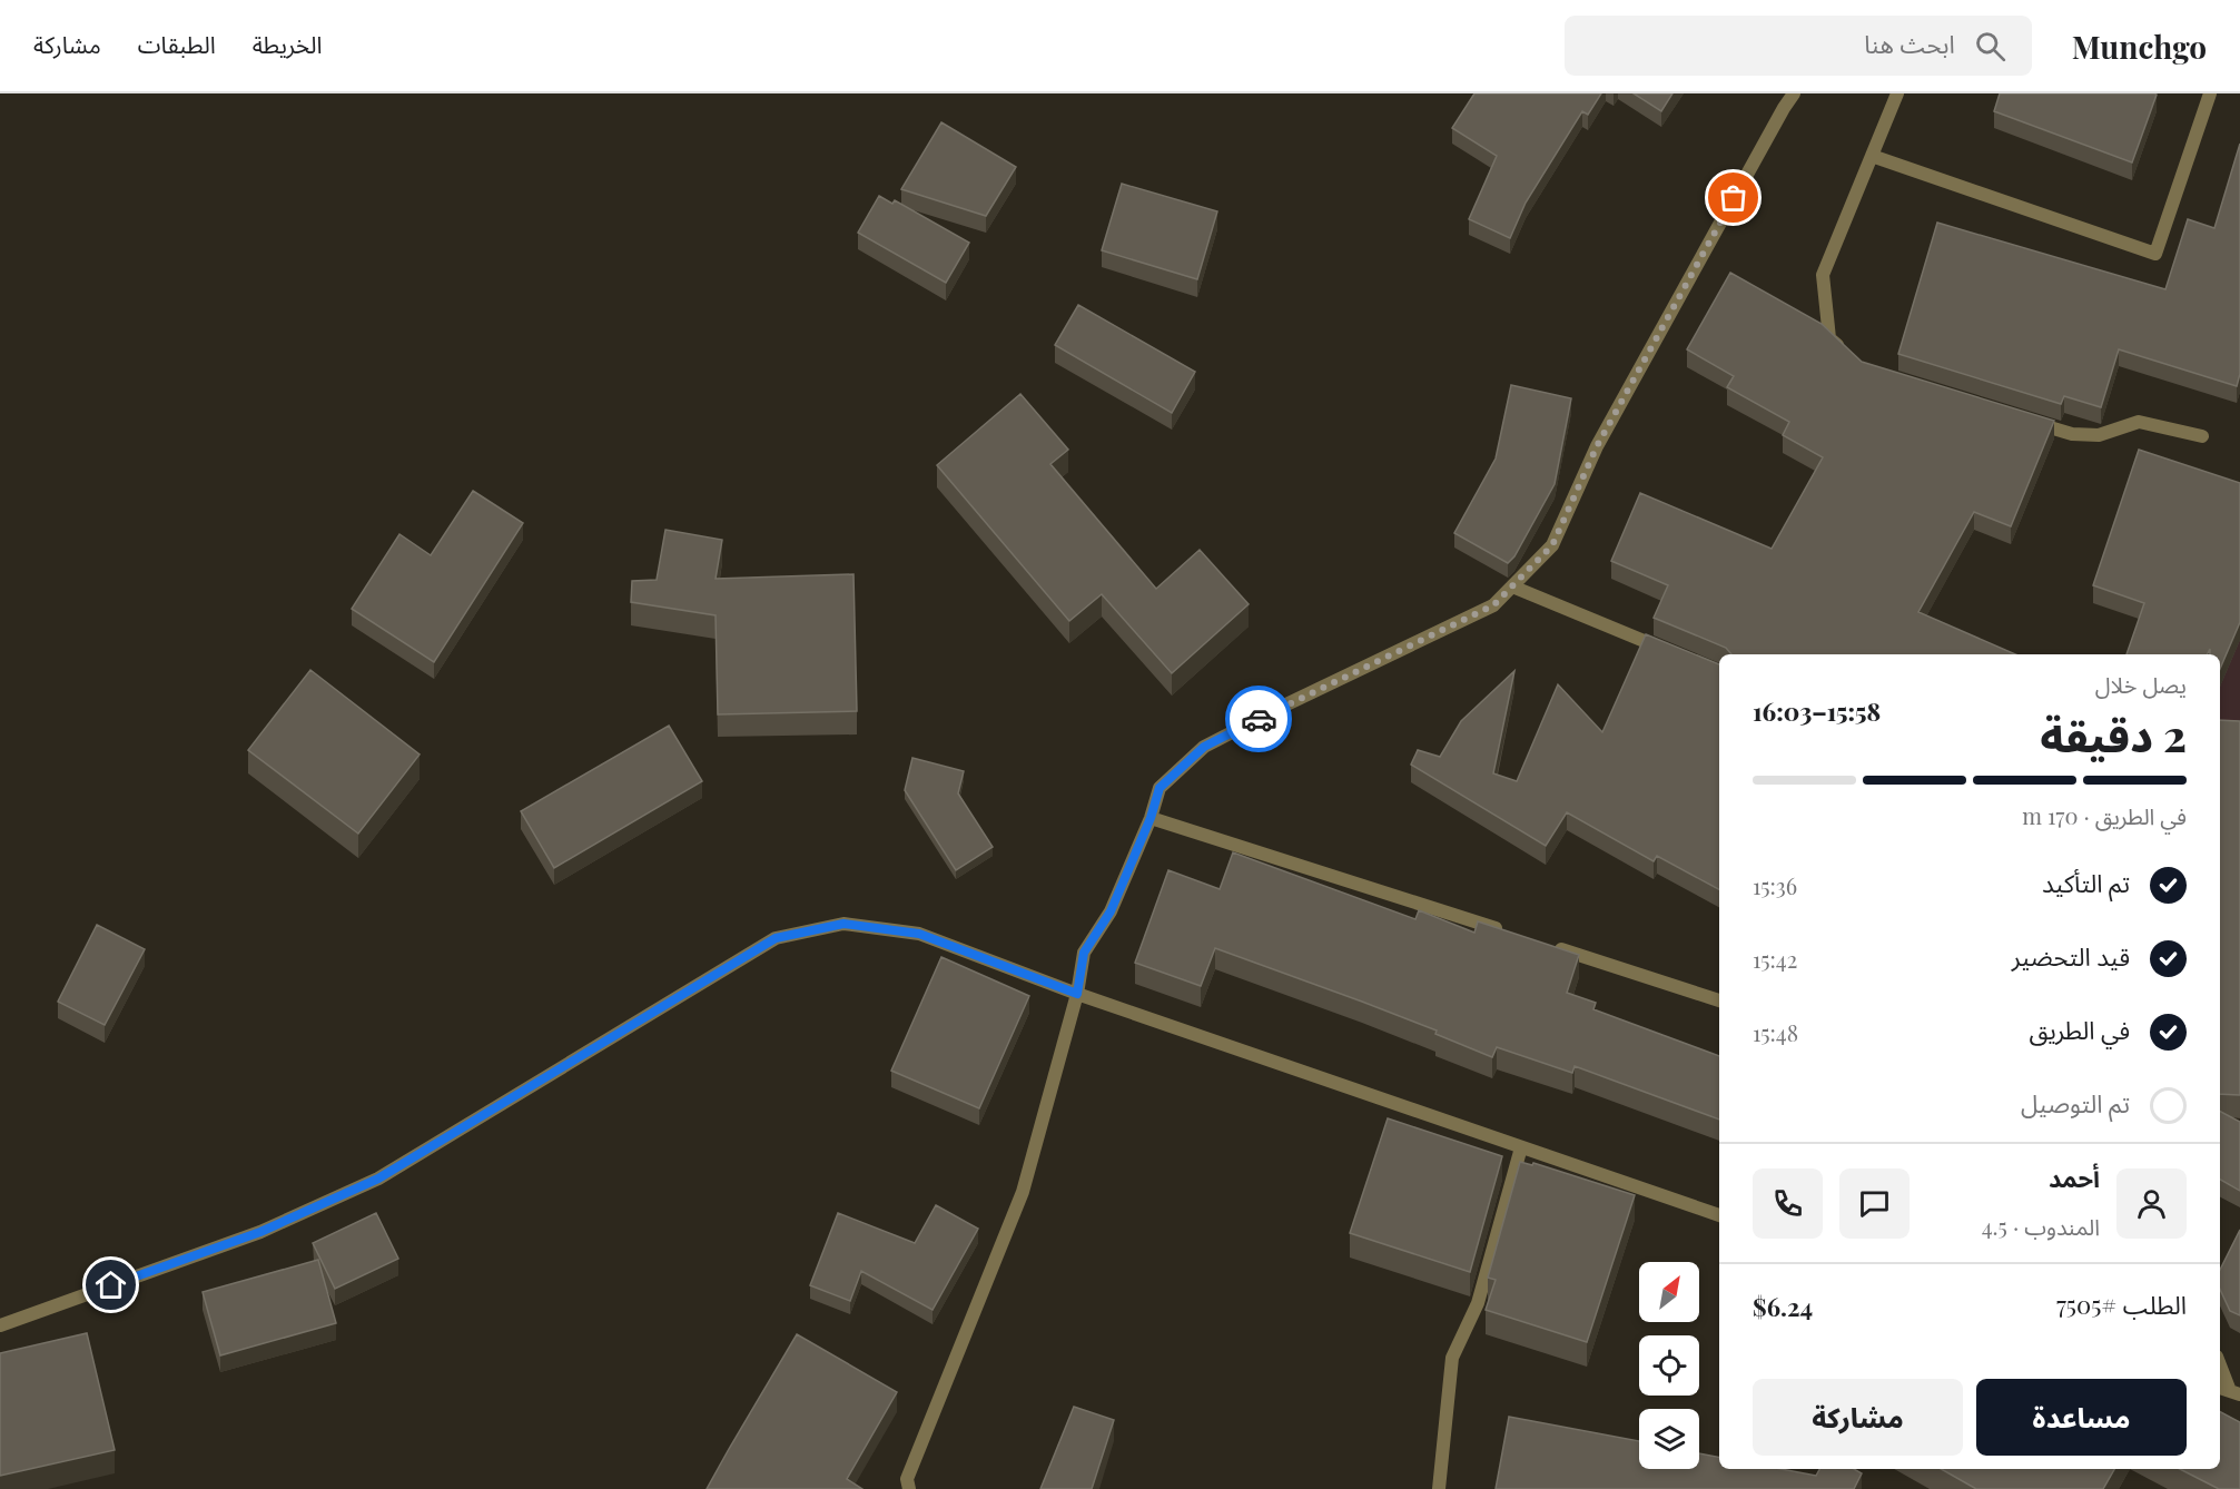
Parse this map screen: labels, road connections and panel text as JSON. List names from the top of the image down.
{
  "north": "top right",
  "page": {
    "header": "Munchgo",
    "search": "ابحث هنا",
    "nav": ["الخريطة", "الطبقات", "مشاركة"],
    "heading": ["2 دقيقة", "يصل خلال", "15:58–16:03"],
    "panel": [
      "أحمد",
      "المندوب · 4.5",
      "الطلب #7505",
      "$6.24"
    ],
    "bar": "في الطريق · 170 m",
    "list": [
      ["تم التأكيد", "15:36"],
      ["قيد التحضير", "15:42"],
      ["في الطريق", "15:48"],
      "تم التوصيل"
    ],
    "buttons": ["مساعدة", "مشاركة"]
  }
}
